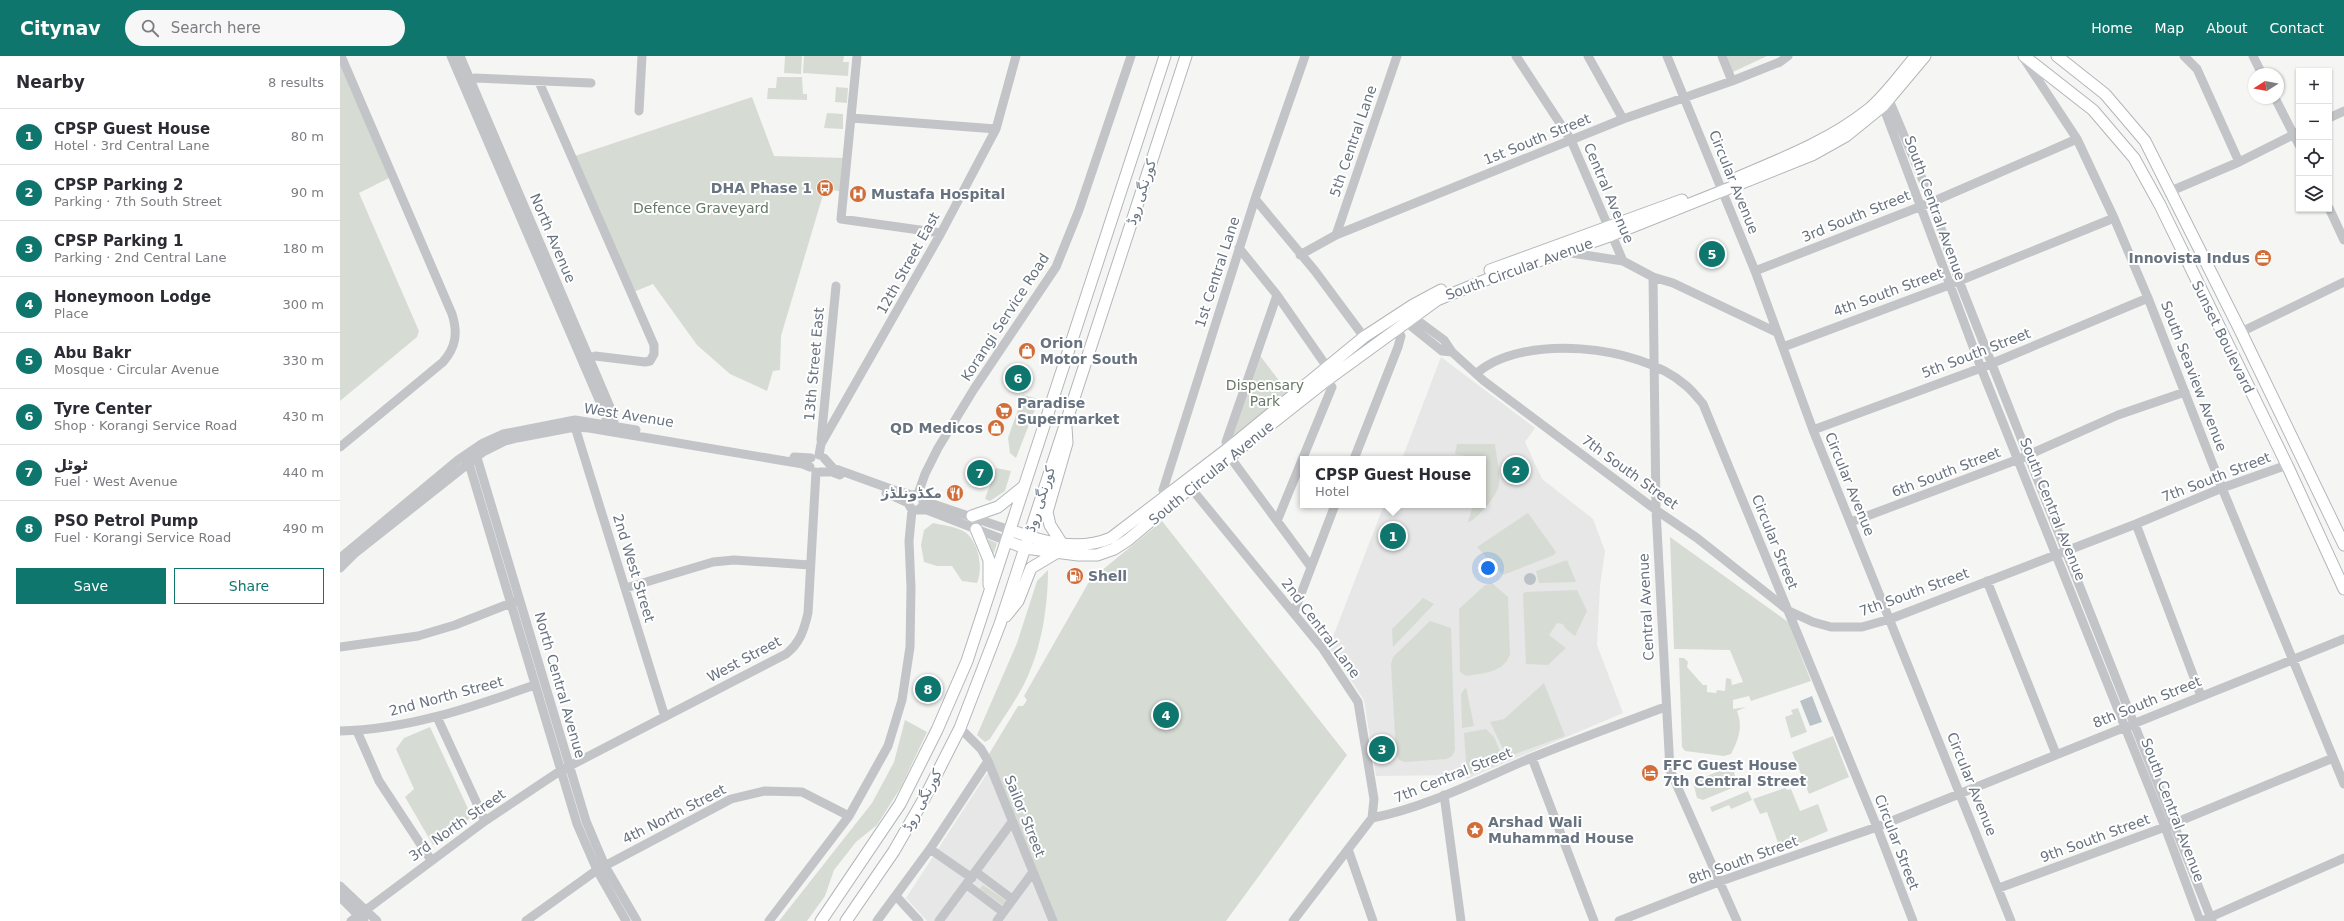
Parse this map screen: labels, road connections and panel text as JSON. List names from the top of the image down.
{
  "streets": {
    "main road": ["کورنگی روڈ", "South Circular Avenue", "Sunset Boulevard"],
    "street": [
      "1st South Street",
      "5th Central Lane",
      "Circular Avenue",
      "Central Avenue",
      "South Central Avenue",
      "3rd South Street",
      "North Avenue",
      "12th Street East",
      "1st Central Lane",
      "4th South Street",
      "Korangi Service Road",
      "5th South Street",
      "13th Street East",
      "South Seaview Avenue",
      "West Avenue",
      "7th South Street",
      "6th South Street",
      "Circular Street",
      "2nd West Street",
      "2nd Central Lane",
      "West Street",
      "North Central Avenue",
      "2nd North Street",
      "8th South Street",
      "7th Central Street",
      "4th North Street",
      "Sailor Street",
      "3rd North Street",
      "9th South Street"
    ]
  },
  "crossings": [
    ["1st South Street", "5th Central Lane"],
    ["1st South Street", "Circular Avenue"],
    ["1st South Street", "Central Avenue"],
    ["Circular Avenue", "3rd South Street"],
    ["Circular Avenue", "South Circular Avenue"],
    ["Circular Avenue", "4th South Street"],
    ["Circular Avenue", "5th South Street"],
    ["Circular Avenue", "7th South Street"],
    ["Circular Avenue", "6th South Street"],
    ["Circular Avenue", "8th South Street"],
    ["Circular Avenue", "9th South Street"],
    ["کورنگی روڈ", "South Circular Avenue"],
    ["کورنگی روڈ", "West Avenue"],
    ["کورنگی روڈ", "Sailor Street"],
    ["Central Avenue", "South Circular Avenue"],
    ["Central Avenue", "7th South Street"],
    ["Central Avenue", "Circular Street"],
    ["Central Avenue", "8th South Street"],
    ["Central Avenue", "7th Central Street"],
    ["South Central Avenue", "3rd South Street"],
    ["South Central Avenue", "South Circular Avenue"],
    ["South Central Avenue", "4th South Street"],
    ["South Central Avenue", "5th South Street"],
    ["South Central Avenue", "7th South Street"],
    ["South Central Avenue", "6th South Street"],
    ["South Central Avenue", "8th South Street"],
    ["South Central Avenue", "9th South Street"],
    ["3rd South Street", "South Seaview Avenue"],
    ["North Avenue", "West Avenue"],
    ["12th Street East", "13th Street East"],
    ["12th Street East", "West Avenue"],
    ["12th Street East", "West Street"],
    ["South Circular Avenue", "1st Central Lane"],
    ["South Circular Avenue", "West Avenue"],
    ["South Circular Avenue", "7th South Street"],
    ["South Circular Avenue", "2nd Central Lane"],
    ["4th South Street", "South Seaview Avenue"],
    ["Korangi Service Road", "West Avenue"],
    ["Korangi Service Road", "4th North Street"],
    ["Sunset Boulevard", "South Seaview Avenue"],
    ["Sunset Boulevard", "7th South Street"],
    ["5th South Street", "South Seaview Avenue"],
    ["South Seaview Avenue", "7th South Street"],
    ["South Seaview Avenue", "6th South Street"],
    ["South Seaview Avenue", "8th South Street"],
    ["South Seaview Avenue", "9th South Street"],
    ["West Avenue", "2nd West Street"],
    ["West Avenue", "West Street"],
    ["West Avenue", "North Central Avenue"],
    ["7th South Street", "Circular Street"],
    ["Circular Street", "8th South Street"],
    ["2nd West Street", "West Street"],
    ["2nd Central Lane", "7th Central Street"],
    ["West Street", "North Central Avenue"],
    ["West Street", "3rd North Street"],
    ["North Central Avenue", "2nd North Street"],
    ["North Central Avenue", "4th North Street"],
    ["North Central Avenue", "3rd North Street"]
  ],
  "parks": ["Defence Graveyard", "Dispensary Park"],
  "places": {
    "bus stop": ["DHA Phase 1"],
    "hospital": ["Mustafa Hospital"],
    "office": ["Innovista Indus"],
    "shop": ["Orion Motor South", "QD Medicos"],
    "supermarket": ["Paradise Supermarket"],
    "restaurant": ["مکڈونلڈز"],
    "fuel station": ["Shell"],
    "hotel": ["FFC Guest House 7th Central Street"],
    "place": ["Arshad Wali Muhammad House"]
  },
  "north": "left",
  "page": {
    "header": "Citynav",
    "search": "Search here",
    "nav": [
      "Home",
      "Map",
      "About",
      "Contact"
    ],
    "heading": ["Nearby", "8 results"],
    "map_buttons": ["+", "−"],
    "list": [
      {
        "mark": "1",
        "name": "CPSP Guest House",
        "note": "Hotel · 3rd Central Lane",
        "value": "80 m"
      },
      {
        "mark": "2",
        "name": "CPSP Parking 2",
        "note": "Parking · 7th South Street",
        "value": "90 m"
      },
      {
        "mark": "3",
        "name": "CPSP Parking 1",
        "note": "Parking · 2nd Central Lane",
        "value": "180 m"
      },
      {
        "mark": "4",
        "name": "Honeymoon Lodge",
        "note": "Place",
        "value": "300 m"
      },
      {
        "mark": "5",
        "name": "Abu Bakr",
        "note": "Mosque · Circular Avenue",
        "value": "330 m"
      },
      {
        "mark": "6",
        "name": "Tyre Center",
        "note": "Shop · Korangi Service Road",
        "value": "430 m"
      },
      {
        "mark": "7",
        "name": "ٹوٹل",
        "note": "Fuel · West Avenue",
        "value": "440 m"
      },
      {
        "mark": "8",
        "name": "PSO Petrol Pump",
        "note": "Fuel · Korangi Service Road",
        "value": "490 m"
      }
    ],
    "pins": [
      "5",
      "6",
      "2",
      "7",
      "1",
      "8",
      "4",
      "3"
    ],
    "popup": ["CPSP Guest House", "Hotel"],
    "buttons": ["Save", "Share"]
  }
}
